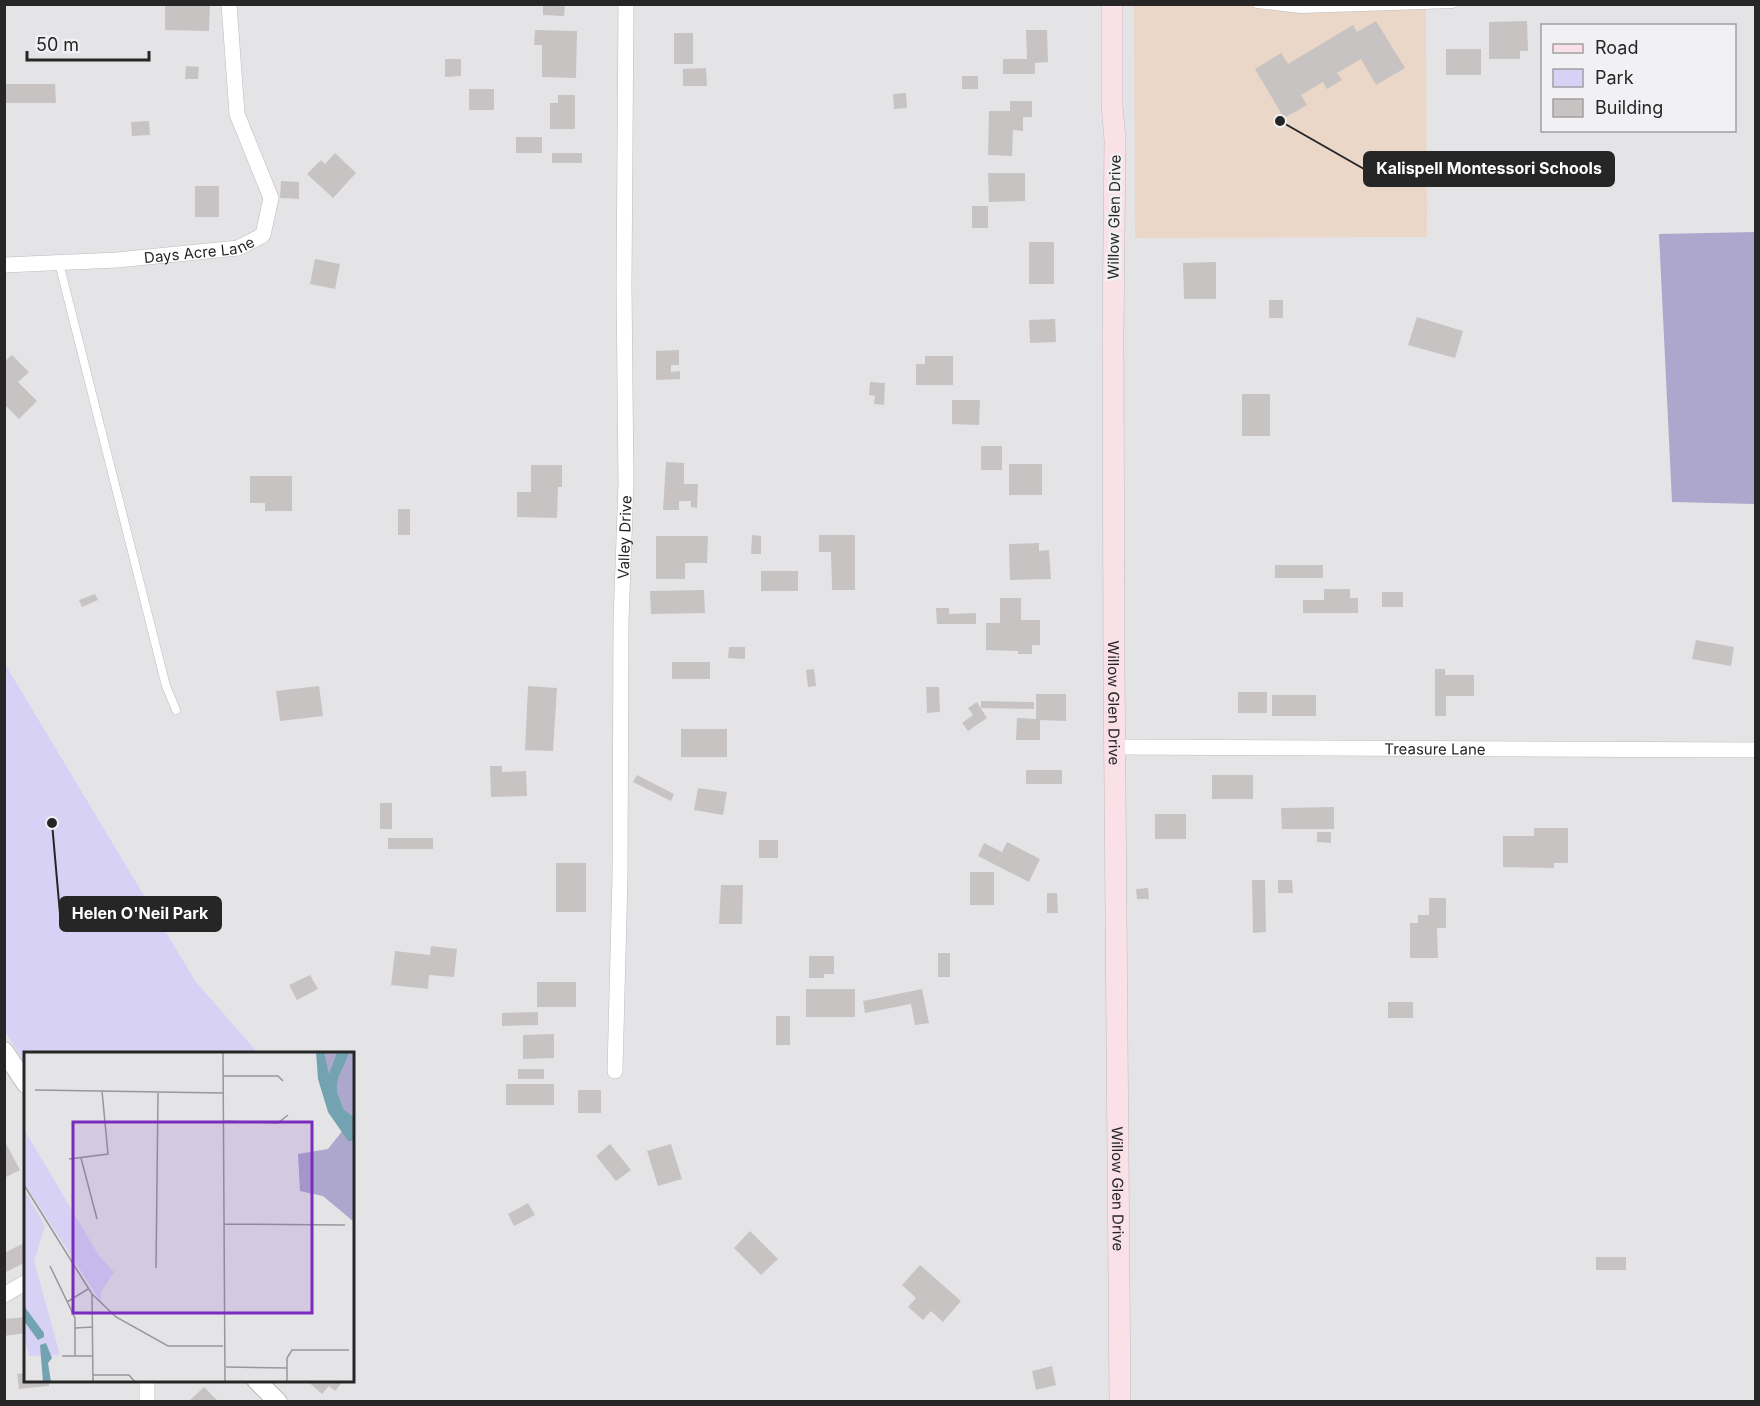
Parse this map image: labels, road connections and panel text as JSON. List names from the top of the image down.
{
  "streets": {
    "main road": ["Willow Glen Drive"],
    "street": ["Days Acre Lane", "Valley Drive", "Treasure Lane"]
  },
  "crossings": [
    ["Willow Glen Drive", "Treasure Lane"]
  ],
  "places": ["Kalispell Montessori Schools", "Helen O'Neil Park"],
  "legend": ["Road", "Park", "Building"],
  "scale_bar": "50 m"
}
